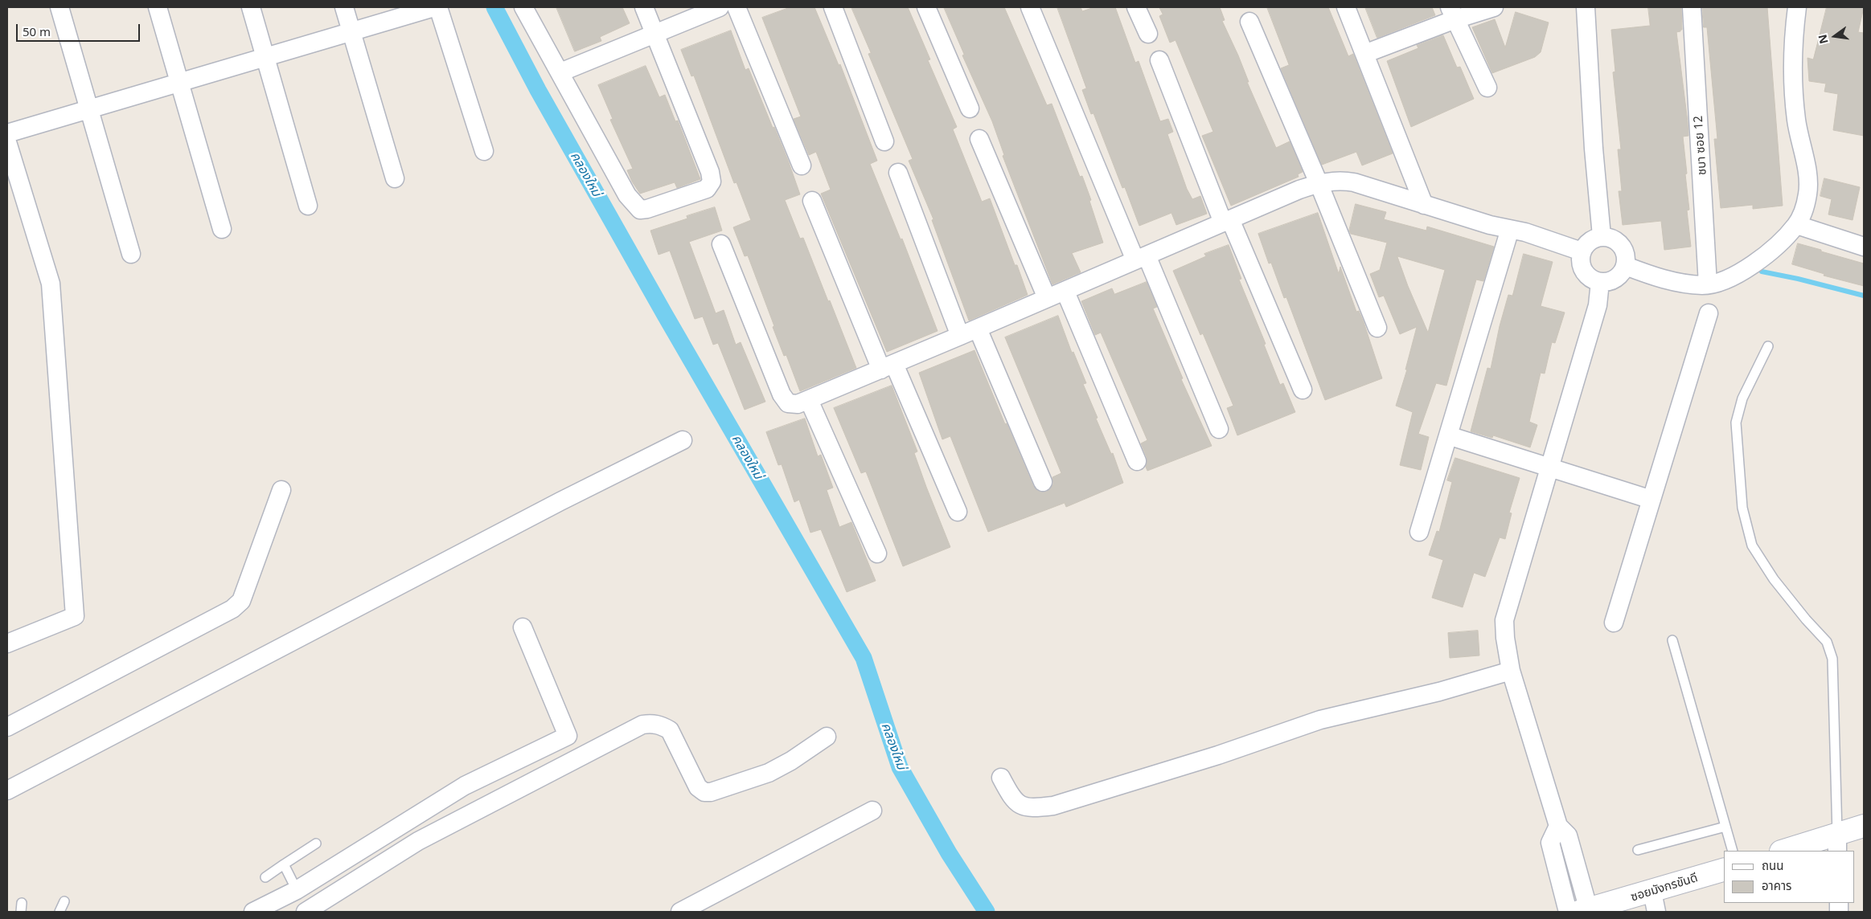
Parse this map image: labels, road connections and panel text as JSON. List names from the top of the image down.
{
  "streets": {
    "street": ["ชบา ซอย 12", "ซอยมังกรขันดี"]
  },
  "water": ["คลองใหม่"],
  "legend": ["ถนน", "อาคาร"],
  "scale_bar": "50 m",
  "north": "left"
}
